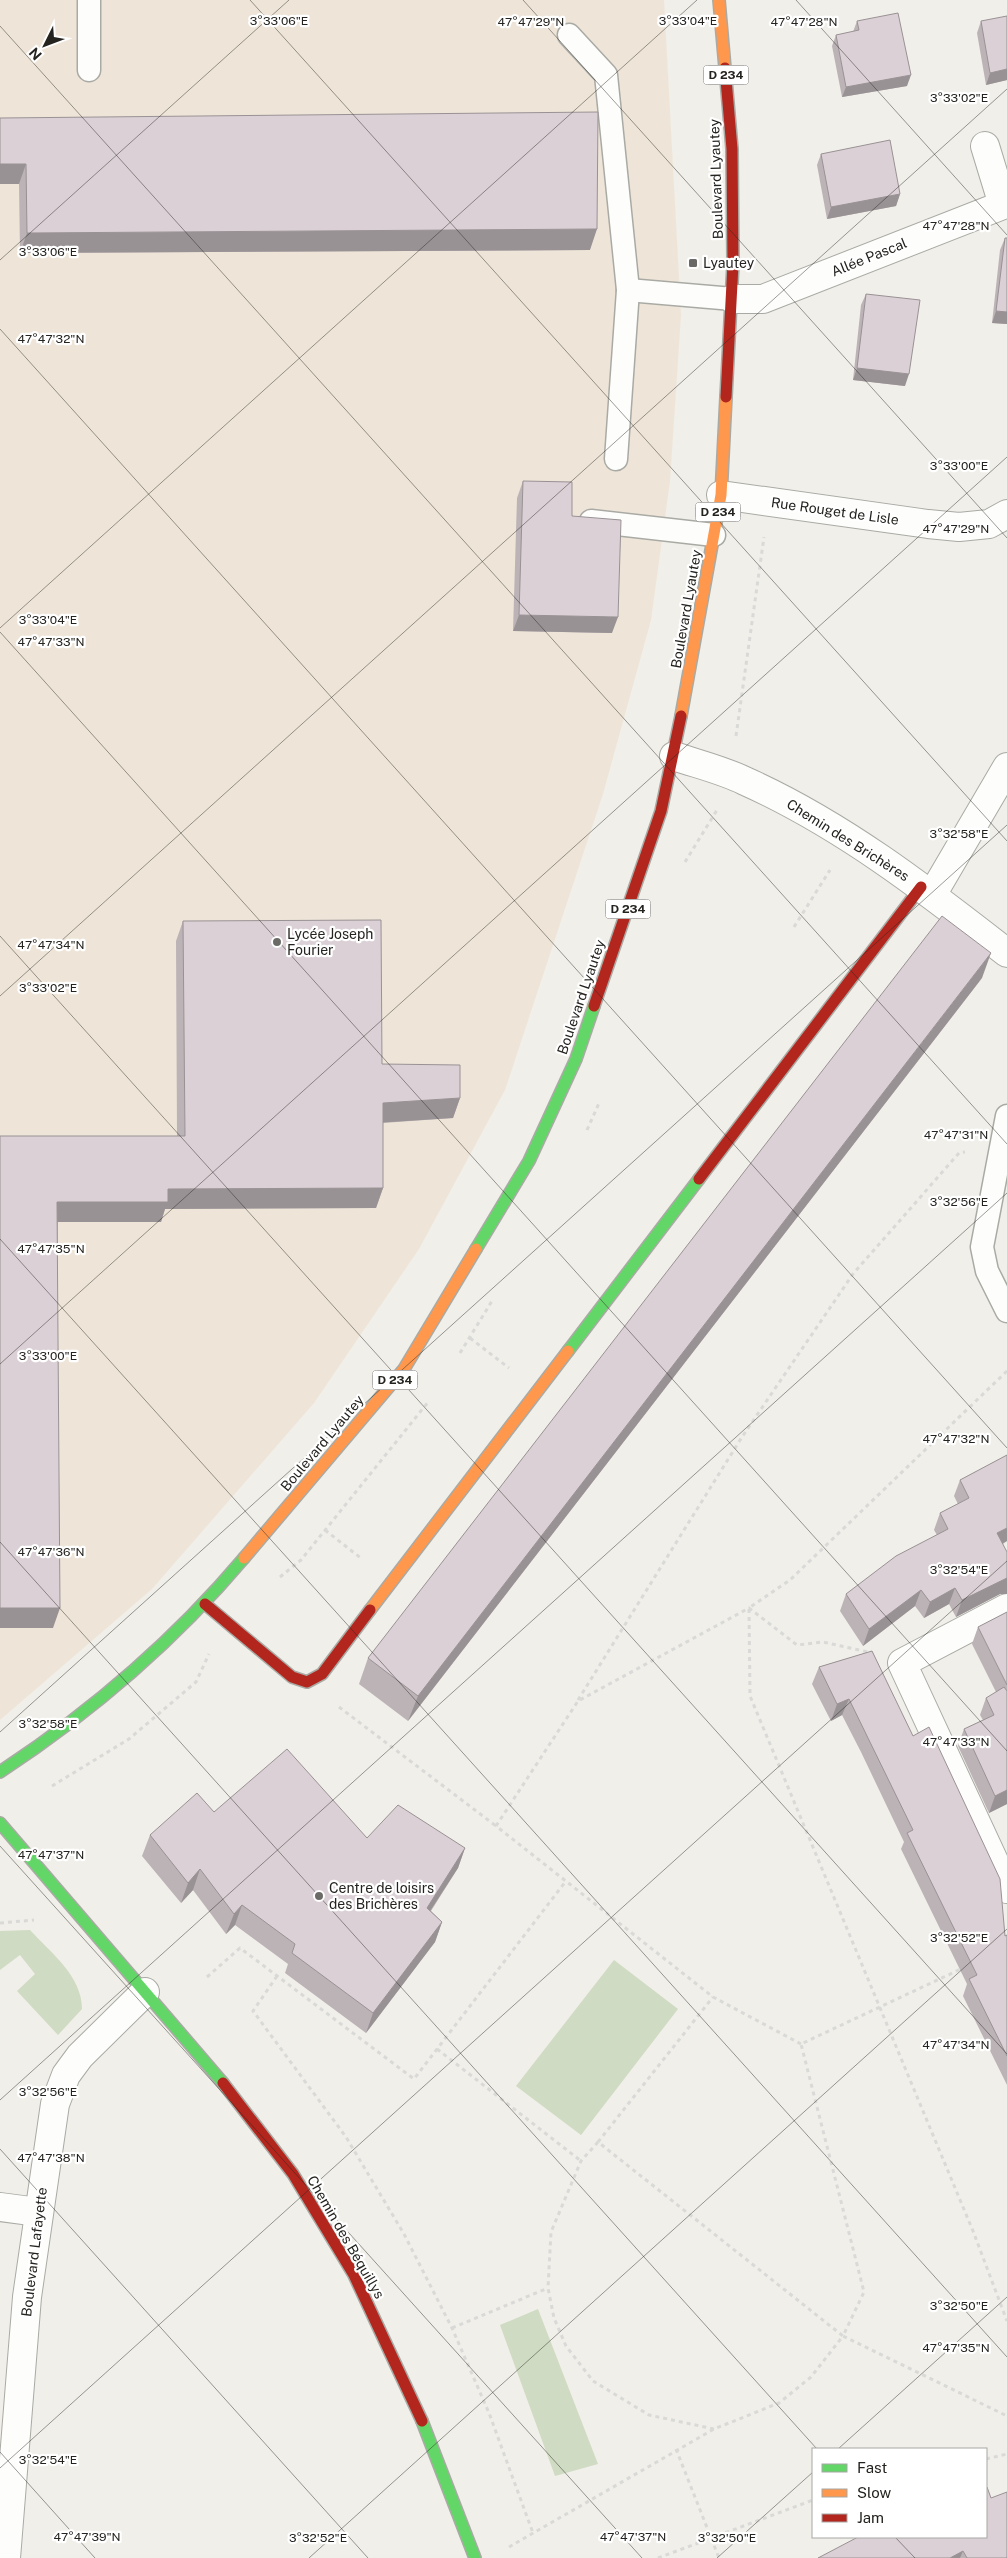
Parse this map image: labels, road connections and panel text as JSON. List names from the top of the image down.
{
  "streets": {
    "street": [
      "D 234",
      "Boulevard Lyautey",
      "Allée Pascal",
      "Rue Rouget de Lisle",
      "Chemin des Brichères",
      "Chemin des Béquillys",
      "Boulevard Lafayette"
    ]
  },
  "crossings": [
    ["Boulevard Lyautey", "Allée Pascal"],
    ["Boulevard Lyautey", "Rue Rouget de Lisle"],
    ["Boulevard Lyautey", "Chemin des Brichères"],
    ["Chemin des Béquillys", "Boulevard Lafayette"]
  ],
  "places": {
    "transit": ["Lyautey"],
    "other": ["Lycée Joseph Fourier", "Centre de loisirs des Brichères"]
  },
  "legend": ["Fast", "Slow", "Jam"],
  "north": "bottom left",
  "coordinates": [
    "3°33'04\"E",
    "3°33'06\"E",
    "47°47'29\"N",
    "47°47'28\"N",
    "3°33'02\"E",
    "47°47'32\"N",
    "3°33'00\"E",
    "47°47'33\"N",
    "3°32'58\"E",
    "47°47'34\"N",
    "47°47'31\"N",
    "3°32'56\"E",
    "47°47'35\"N",
    "47°47'36\"N",
    "3°32'54\"E",
    "47°47'37\"N",
    "3°32'52\"E",
    "47°47'38\"N",
    "3°32'50\"E",
    "47°47'39\"N"
  ]
}
